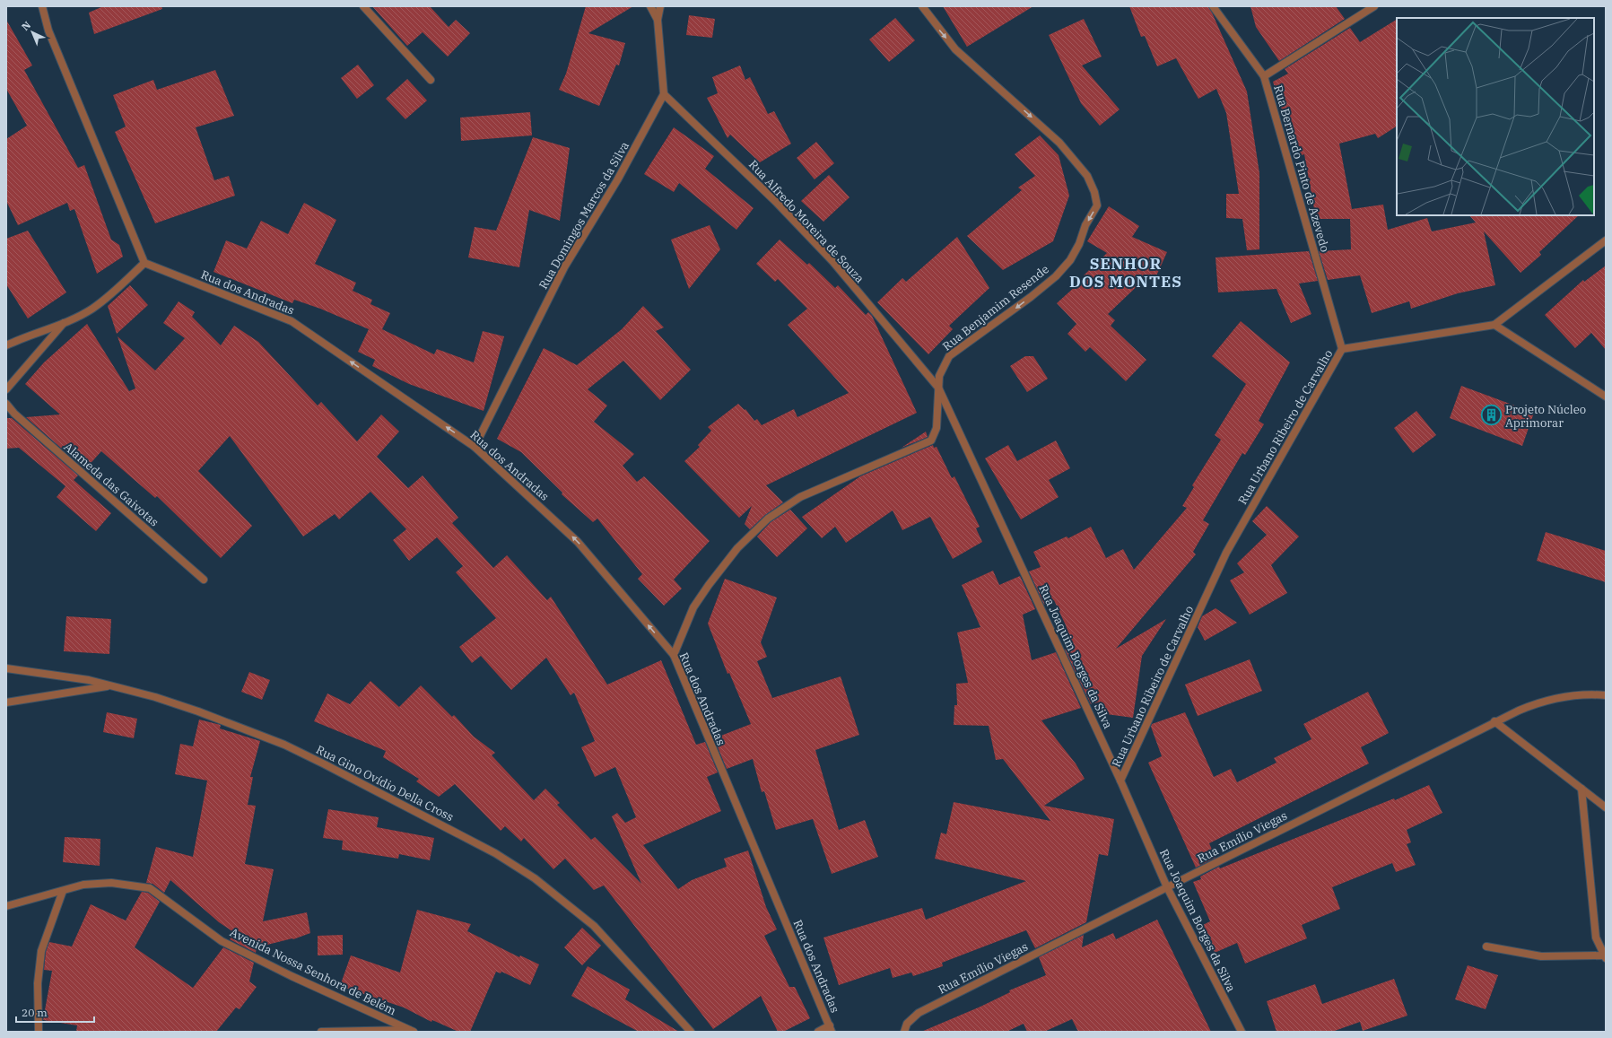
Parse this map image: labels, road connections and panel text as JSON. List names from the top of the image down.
{
  "streets": {
    "street": [
      "Rua Bernardo Pinto de Azevedo",
      "Rua Domingos Marcos da Silva",
      "Rua Alfredo Moreira de Souza",
      "Rua dos Andradas",
      "Rua Benjamim Resende",
      "Rua Urbano Ribeiro de Carvalho",
      "Alameda das Gaivotas",
      "Rua Joaquim Borges da Silva",
      "Rua Gino Ovídio Della Cross",
      "Rua Emílio Viegas",
      "Avenida Nossa Senhora de Belém"
    ]
  },
  "crossings": [
    ["Rua Bernardo Pinto de Azevedo", "Rua Urbano Ribeiro de Carvalho"],
    ["Rua Domingos Marcos da Silva", "Rua Alfredo Moreira de Souza"],
    ["Rua Domingos Marcos da Silva", "Rua dos Andradas"],
    ["Rua Alfredo Moreira de Souza", "Rua Benjamim Resende"],
    ["Rua Alfredo Moreira de Souza", "Rua Joaquim Borges da Silva"],
    ["Rua dos Andradas", "Rua Benjamim Resende"],
    ["Rua Benjamim Resende", "Rua Joaquim Borges da Silva"],
    ["Rua Urbano Ribeiro de Carvalho", "Rua Joaquim Borges da Silva"],
    ["Rua Joaquim Borges da Silva", "Rua Emílio Viegas"]
  ],
  "one_way": ["Rua dos Andradas"],
  "districts": ["SENHOR DOS MONTES"],
  "places": {
    "building": ["Projeto Núcleo Aprimorar"]
  },
  "scale_bar": "20 m",
  "north": "top left"
}
